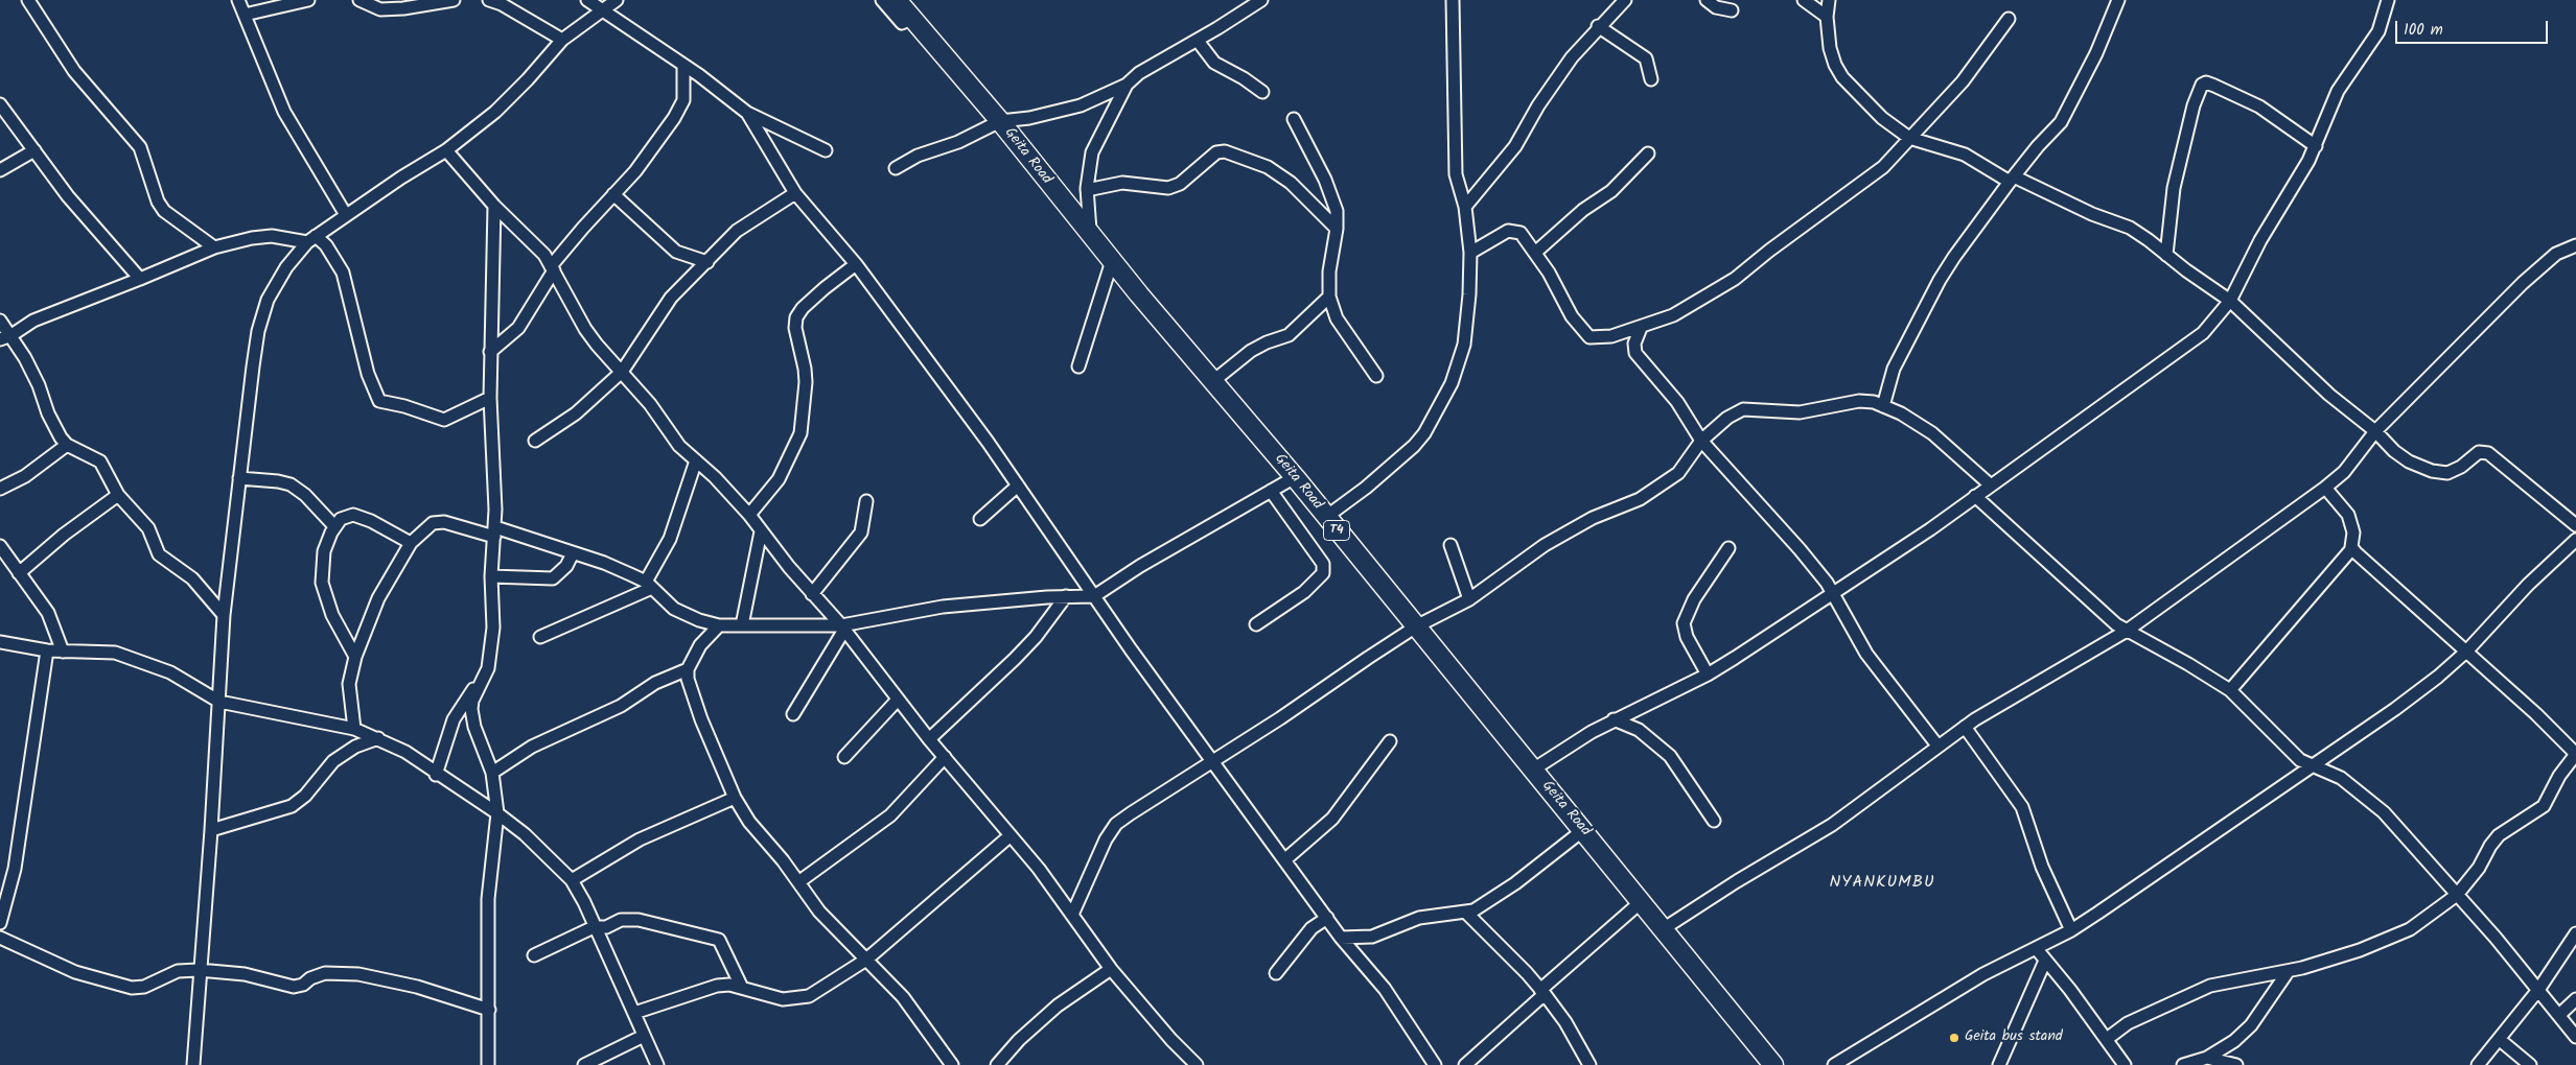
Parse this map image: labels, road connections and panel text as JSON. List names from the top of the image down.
{
  "streets": {
    "highway": ["Geita Road", "T4"]
  },
  "districts": ["NYANKUMBU"],
  "places": ["Geita bus stand"],
  "scale_bar": "100 m"
}
